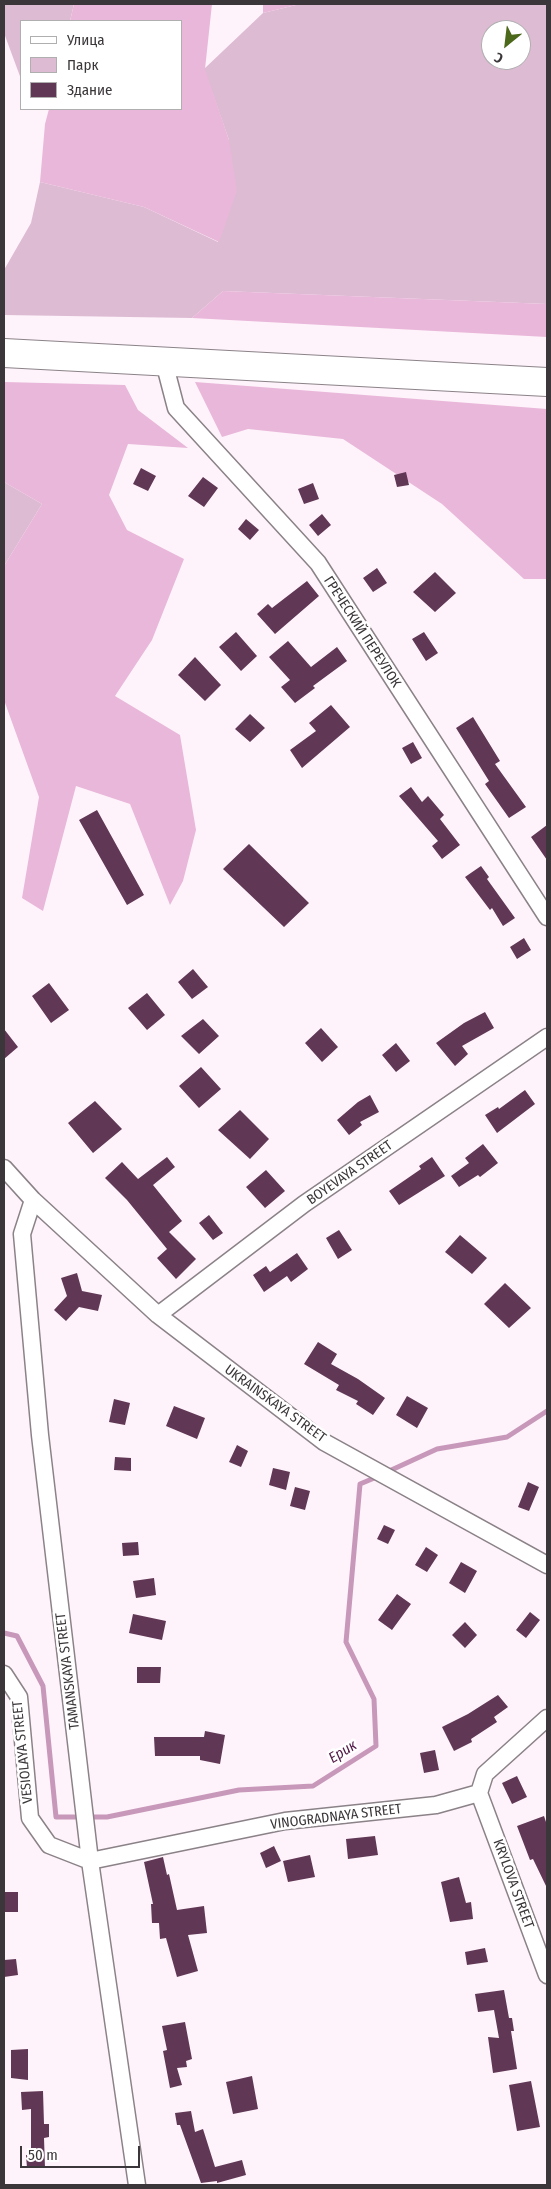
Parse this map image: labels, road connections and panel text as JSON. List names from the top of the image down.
{
  "streets": {
    "street": [
      "ГРЕЧЕСКИЙ ПЕРЕУЛОК",
      "BOYEVAYA STREET",
      "UKRAINSKAYA STREET",
      "TAMANSKAYA STREET",
      "VESIOLAYA STREET",
      "VINOGRADNAYA STREET",
      "KRYLOVA STREET"
    ]
  },
  "crossings": [
    ["BOYEVAYA STREET", "UKRAINSKAYA STREET"],
    ["UKRAINSKAYA STREET", "TAMANSKAYA STREET"],
    ["TAMANSKAYA STREET", "VESIOLAYA STREET"],
    ["TAMANSKAYA STREET", "VINOGRADNAYA STREET"],
    ["VESIOLAYA STREET", "VINOGRADNAYA STREET"],
    ["VINOGRADNAYA STREET", "KRYLOVA STREET"]
  ],
  "water": ["Ерик"],
  "legend": ["Улица", "Парк", "Здание"],
  "scale_bar": "50 m",
  "north": "bottom left"
}
